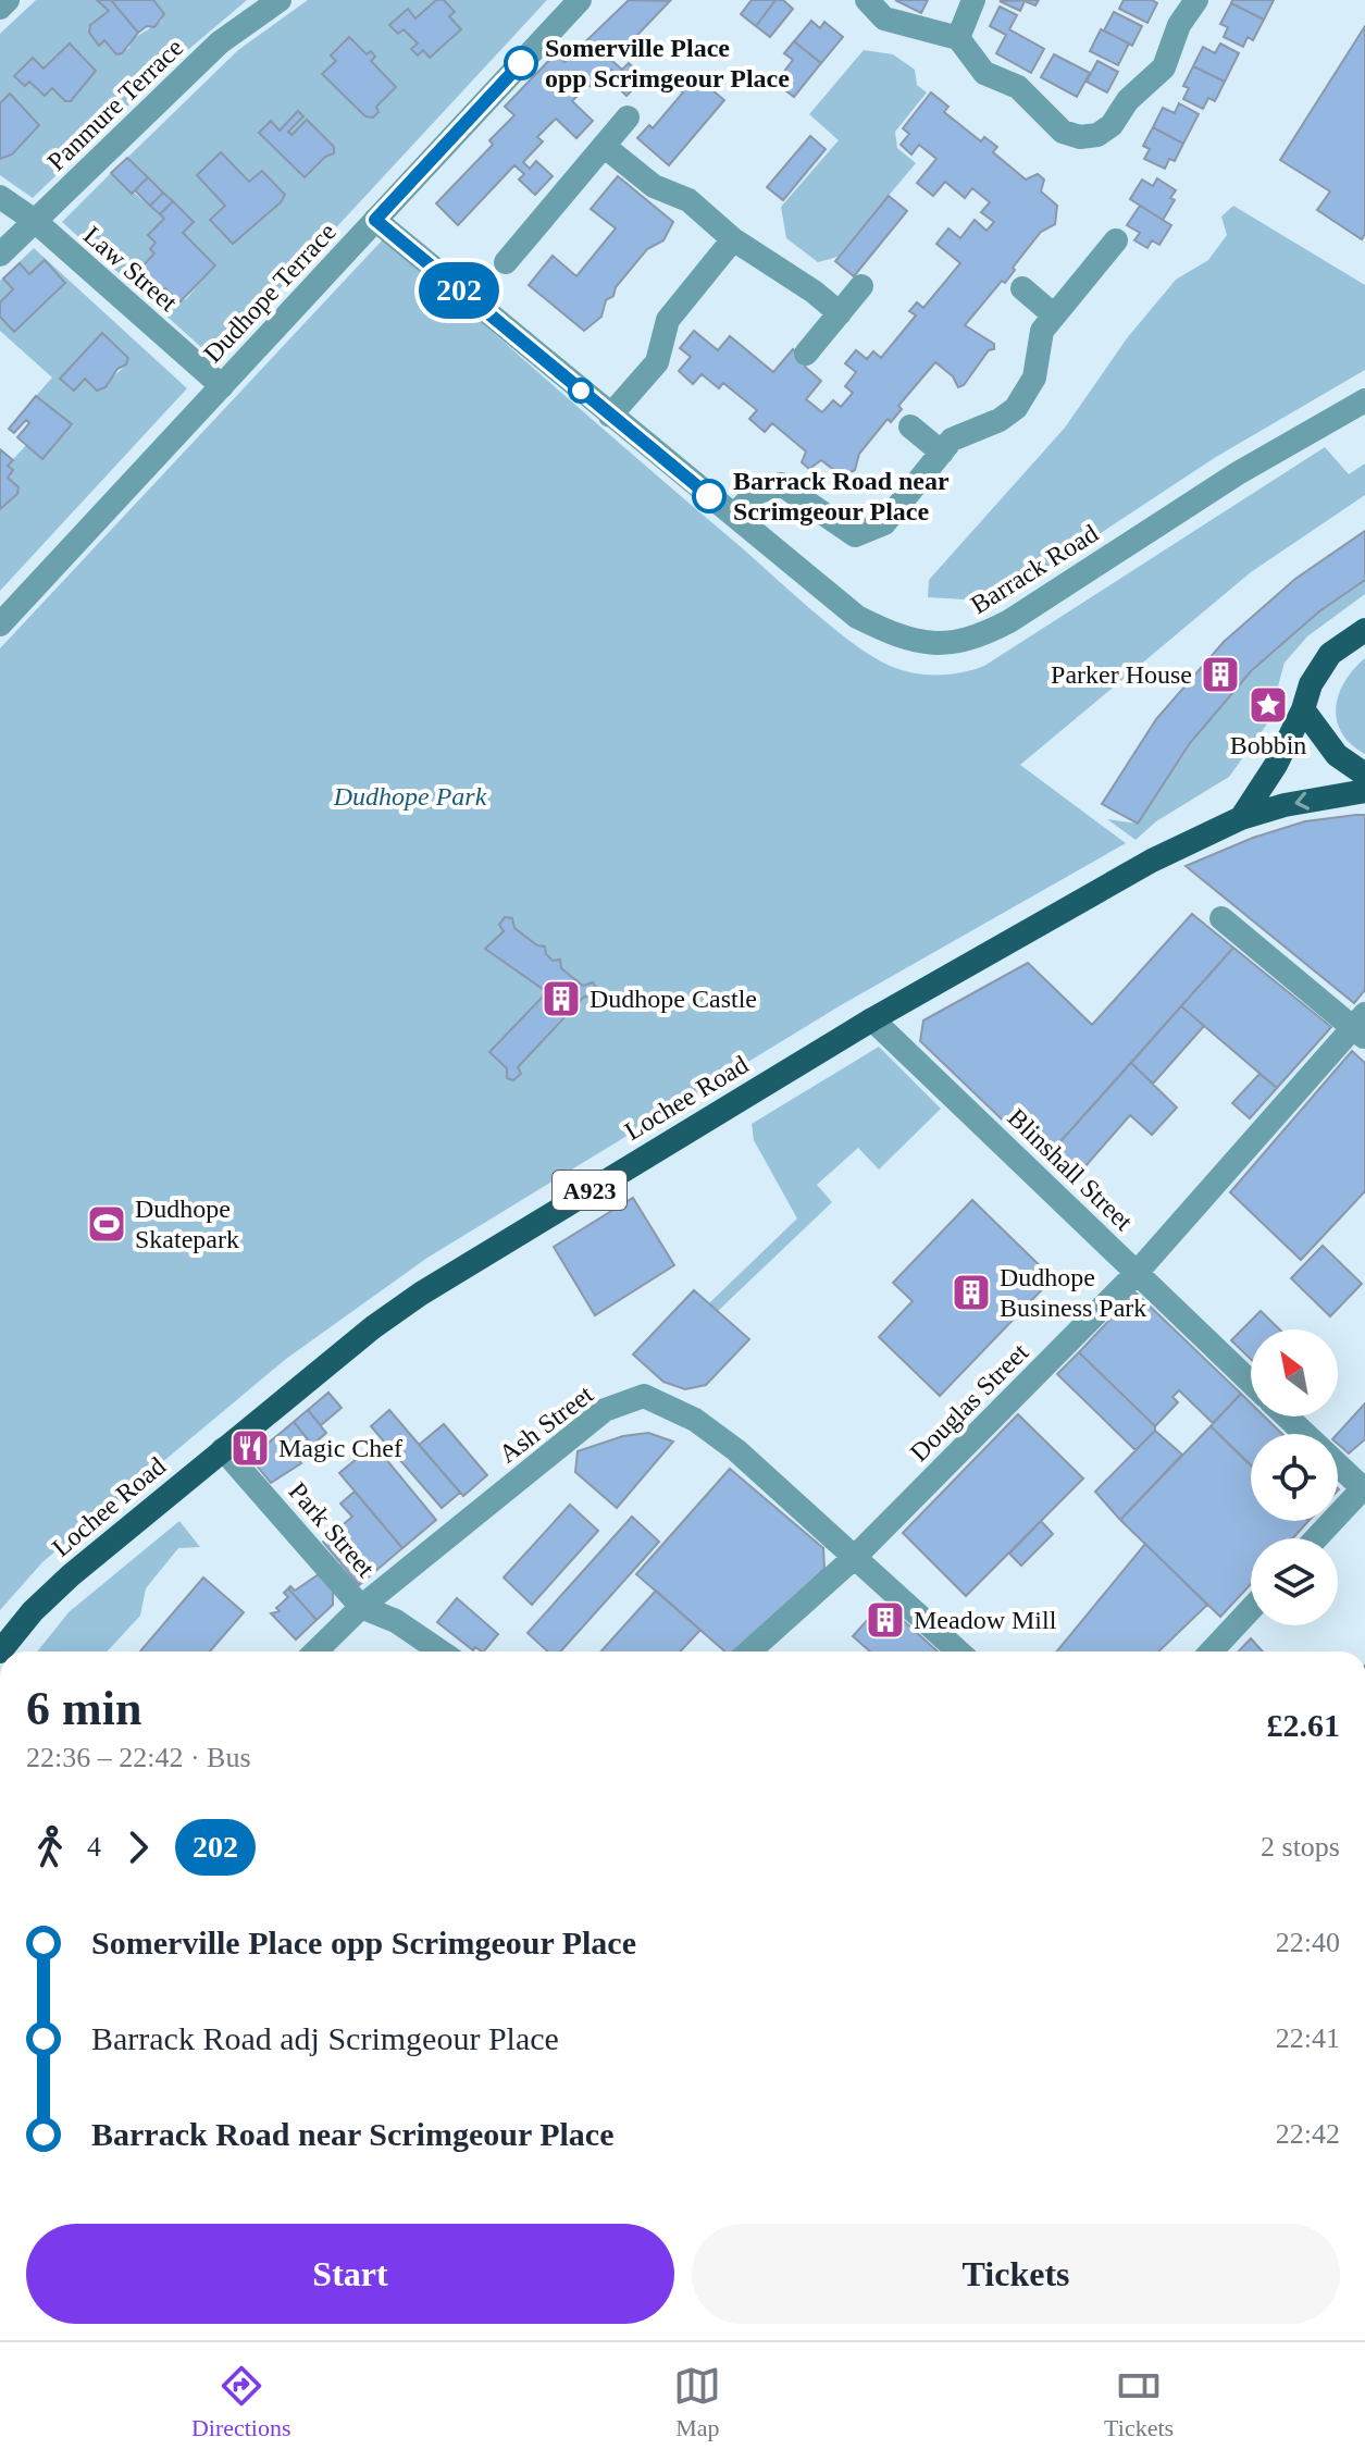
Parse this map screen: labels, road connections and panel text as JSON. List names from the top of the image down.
{
  "streets": {
    "main road": ["Lochee Road", "A923"],
    "street": [
      "Panmure Terrace",
      "Law Street",
      "Dudhope Terrace",
      "Barrack Road",
      "Blinshall Street",
      "Douglas Street",
      "Ash Street",
      "Park Street"
    ]
  },
  "crossings": [
    ["Panmure Terrace", "Law Street"],
    ["Law Street", "Dudhope Terrace"],
    ["Dudhope Terrace", "Barrack Road"],
    ["Lochee Road", "Blinshall Street"],
    ["Lochee Road", "Park Street"],
    ["Blinshall Street", "Douglas Street"],
    ["Douglas Street", "Ash Street"],
    ["Ash Street", "Park Street"]
  ],
  "parks": ["Dudhope Park"],
  "places": {
    "other": ["Somerville Place opp Scrimgeour Place", "Barrack Road near Scrimgeour Place"],
    "building": [
      "Parker House",
      "Dudhope Castle",
      "Dudhope Business Park",
      "Meadow Mill"
    ],
    "place": ["Bobbin"],
    "sports": ["Dudhope Skatepark"],
    "restaurant": ["Magic Chef"]
  },
  "lines": ["bus line 202"],
  "north": "top left",
  "page": {
    "on_map": "202",
    "heading": ["6 min", "22:36 – 22:42 · Bus", "£2.61"],
    "legs": ["4", "202", "2 stops"],
    "list": [
      {
        "name": "Somerville Place opp Scrimgeour Place",
        "value": "22:40"
      },
      {
        "name": "Barrack Road adj Scrimgeour Place",
        "value": "22:41"
      },
      {
        "name": "Barrack Road near Scrimgeour Place",
        "value": "22:42"
      }
    ],
    "buttons": ["Start", "Tickets"],
    "tabs": ["Directions", "Map", "Tickets"]
  }
}
